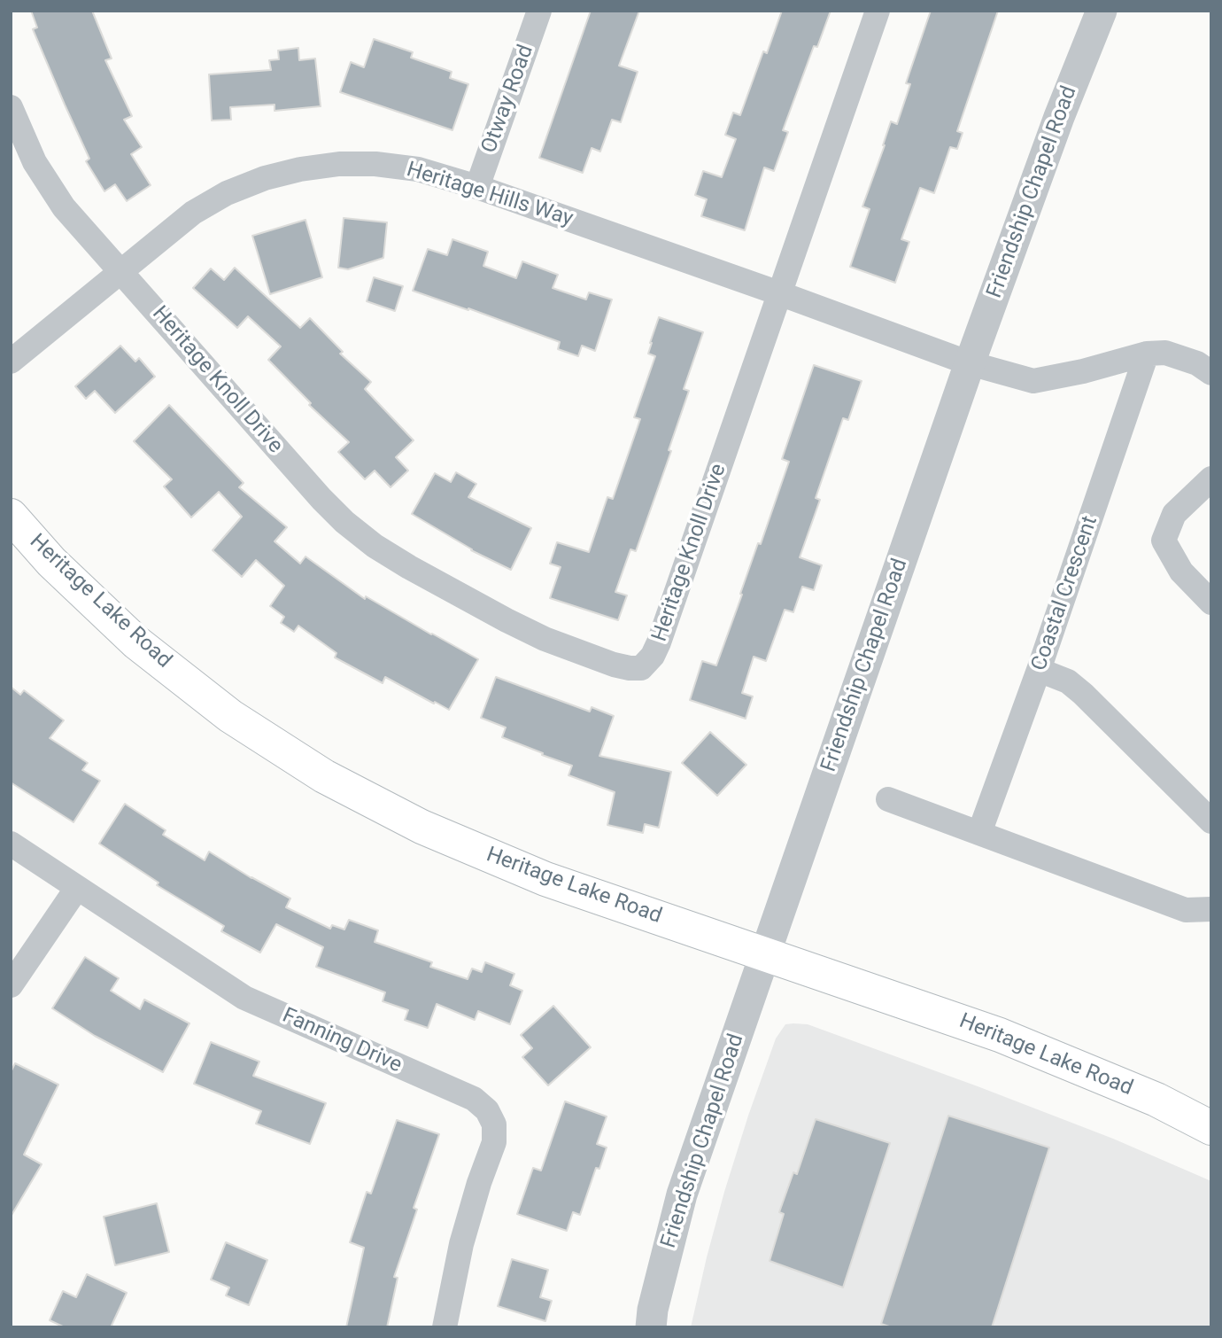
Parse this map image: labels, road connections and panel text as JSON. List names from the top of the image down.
{
  "streets": {
    "main road": ["Heritage Lake Road"],
    "street": [
      "Otway Road",
      "Friendship Chapel Road",
      "Heritage Hills Way",
      "Heritage Knoll Drive",
      "Coastal Crescent",
      "Fanning Drive"
    ]
  },
  "crossings": [
    ["Otway Road", "Heritage Hills Way"],
    ["Friendship Chapel Road", "Heritage Hills Way"],
    ["Friendship Chapel Road", "Heritage Lake Road"],
    ["Heritage Hills Way", "Heritage Knoll Drive"],
    ["Heritage Hills Way", "Coastal Crescent"]
  ]
}
